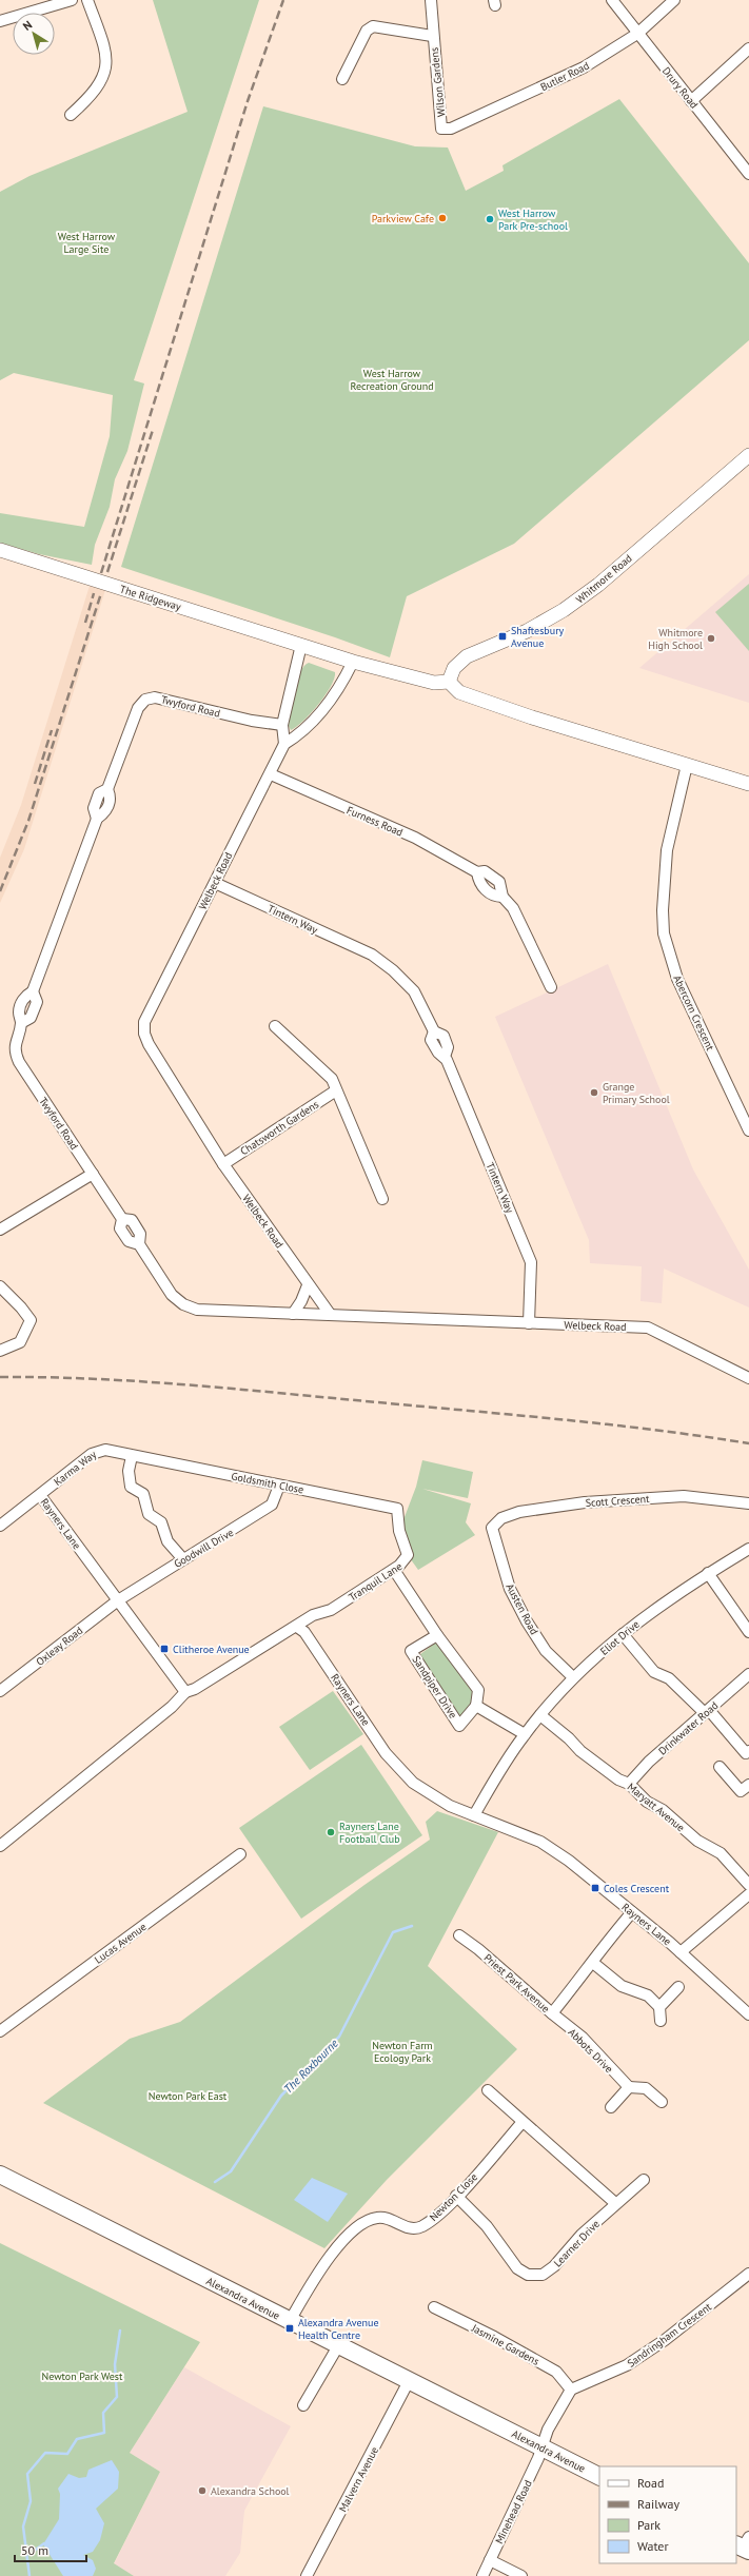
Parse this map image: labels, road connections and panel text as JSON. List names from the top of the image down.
{
  "streets": {
    "main road": ["Alexandra Avenue"],
    "street": [
      "Butler Road",
      "Wilson Gardens",
      "Drury Road",
      "Whitmore Road",
      "The Ridgeway",
      "Twyford Road",
      "Furness Road",
      "Welbeck Road",
      "Tintern Way",
      "Abercorn Crescent",
      "Chatsworth Gardens",
      "Karma Way",
      "Goldsmith Close",
      "Scott Crescent",
      "Rayners Lane",
      "Goodwill Drive",
      "Tranquil Lane",
      "Austen Road",
      "Eliot Drive",
      "Oxleay Road",
      "Sandpiper Drive",
      "Drinkwater Road",
      "Maryatt Avenue",
      "Lucas Avenue",
      "Priest Park Avenue",
      "Abbots Drive",
      "Newton Close",
      "Learner Drive",
      "Sandringham Crescent",
      "Jasmine Gardens",
      "Malvern Avenue",
      "Minehead Road"
    ]
  },
  "crossings": [
    ["Butler Road", "Wilson Gardens"],
    ["Butler Road", "Drury Road"],
    ["Twyford Road", "Welbeck Road"],
    ["Furness Road", "Welbeck Road"],
    ["Welbeck Road", "Tintern Way"],
    ["Welbeck Road", "Chatsworth Gardens"],
    ["Karma Way", "Goldsmith Close"],
    ["Karma Way", "Rayners Lane"],
    ["Goldsmith Close", "Goodwill Drive"],
    ["Goldsmith Close", "Tranquil Lane"],
    ["Scott Crescent", "Austen Road"],
    ["Rayners Lane", "Goodwill Drive"],
    ["Rayners Lane", "Tranquil Lane"],
    ["Rayners Lane", "Eliot Drive"],
    ["Rayners Lane", "Oxleay Road"],
    ["Rayners Lane", "Priest Park Avenue"],
    ["Goodwill Drive", "Oxleay Road"],
    ["Austen Road", "Eliot Drive"],
    ["Eliot Drive", "Maryatt Avenue"],
    ["Drinkwater Road", "Maryatt Avenue"],
    ["Priest Park Avenue", "Abbots Drive"],
    ["Newton Close", "Learner Drive"],
    ["Newton Close", "Alexandra Avenue"],
    ["Alexandra Avenue", "Malvern Avenue"],
    ["Alexandra Avenue", "Minehead Road"],
    ["Sandringham Crescent", "Jasmine Gardens"]
  ],
  "water": ["The Roxbourne"],
  "parks": [
    "West Harrow Large Site",
    "West Harrow Recreation Ground",
    "Newton Farm Ecology Park",
    "Newton Park East",
    "Newton Park West"
  ],
  "places": {
    "other": [
      "Parkview Cafe",
      "West Harrow Park Pre-school",
      "Whitmore High School",
      "Grange Primary School",
      "Rayners Lane Football Club",
      "Alexandra School"
    ],
    "transit": [
      "Shaftesbury Avenue",
      "Clitheroe Avenue",
      "Coles Crescent",
      "Alexandra Avenue Health Centre"
    ]
  },
  "legend": [
    "Road",
    "Railway",
    "Park",
    "Water"
  ],
  "scale_bar": "50 m",
  "north": "top left"
}
